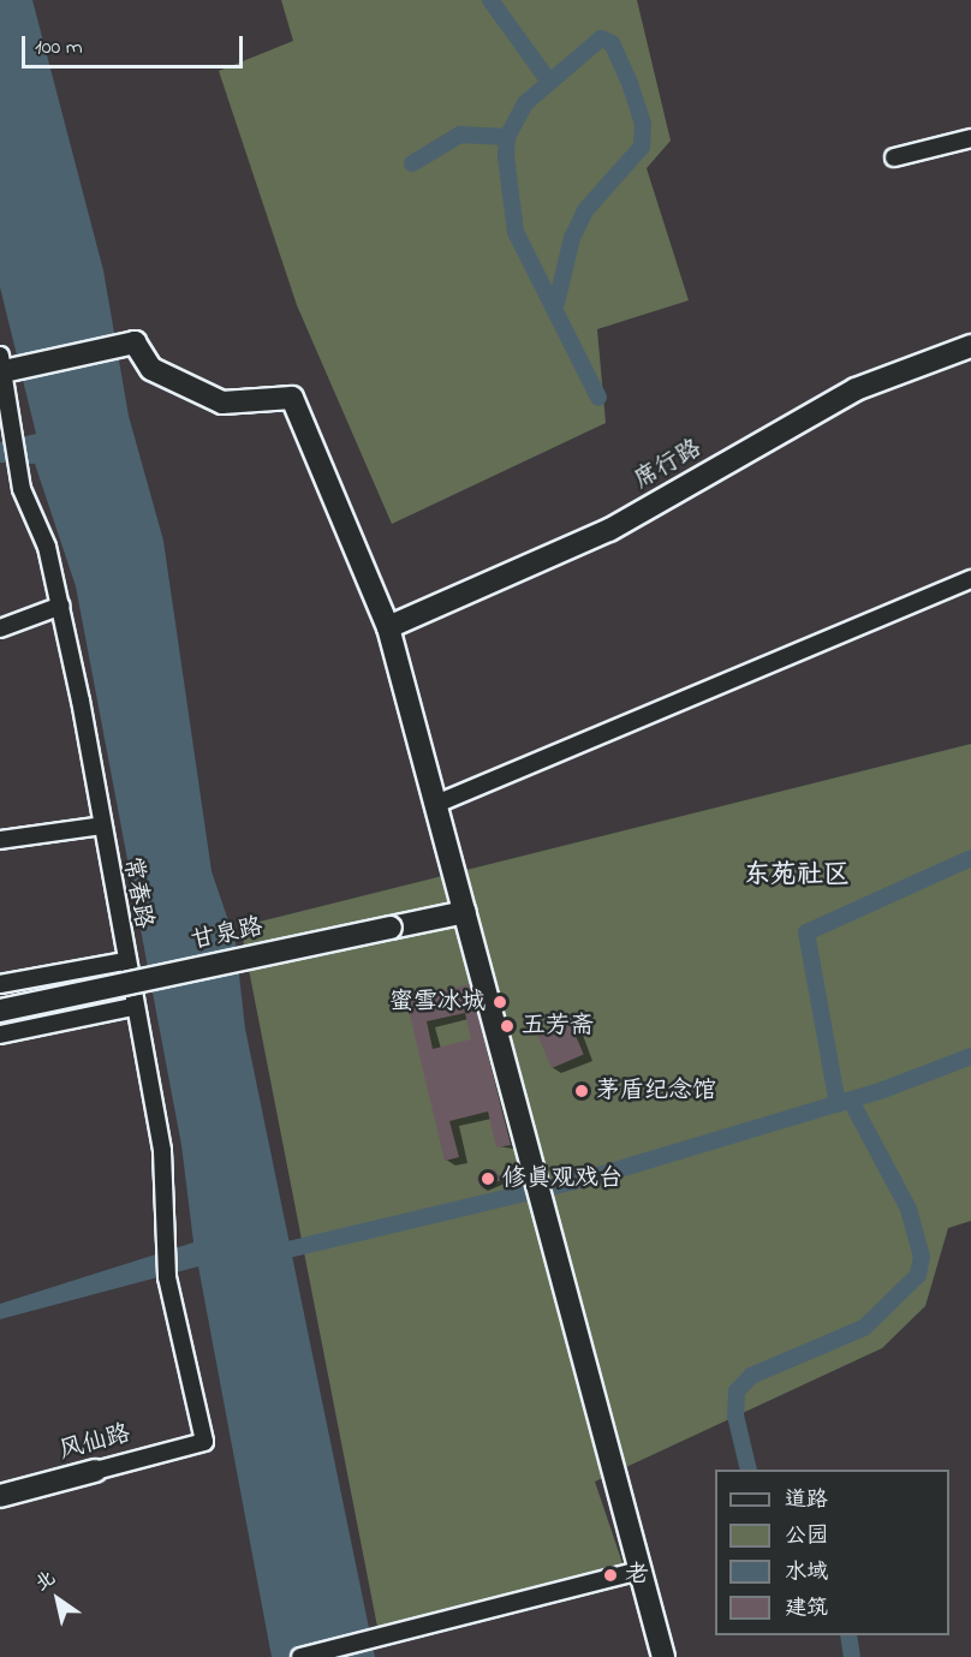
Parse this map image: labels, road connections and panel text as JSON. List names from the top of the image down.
{
  "streets": {
    "street": [
      "席行路",
      "常春路",
      "甘泉路",
      "风仙路"
    ]
  },
  "crossings": [
    ["常春路", "风仙路"]
  ],
  "districts": ["东苑社区"],
  "places": [
    "蜜雪冰城",
    "五芳斋",
    "茅盾纪念馆",
    "修真观戏台",
    "老"
  ],
  "legend": [
    "道路",
    "公园",
    "水域",
    "建筑"
  ],
  "scale_bar": "100 m",
  "north": "top left"
}
